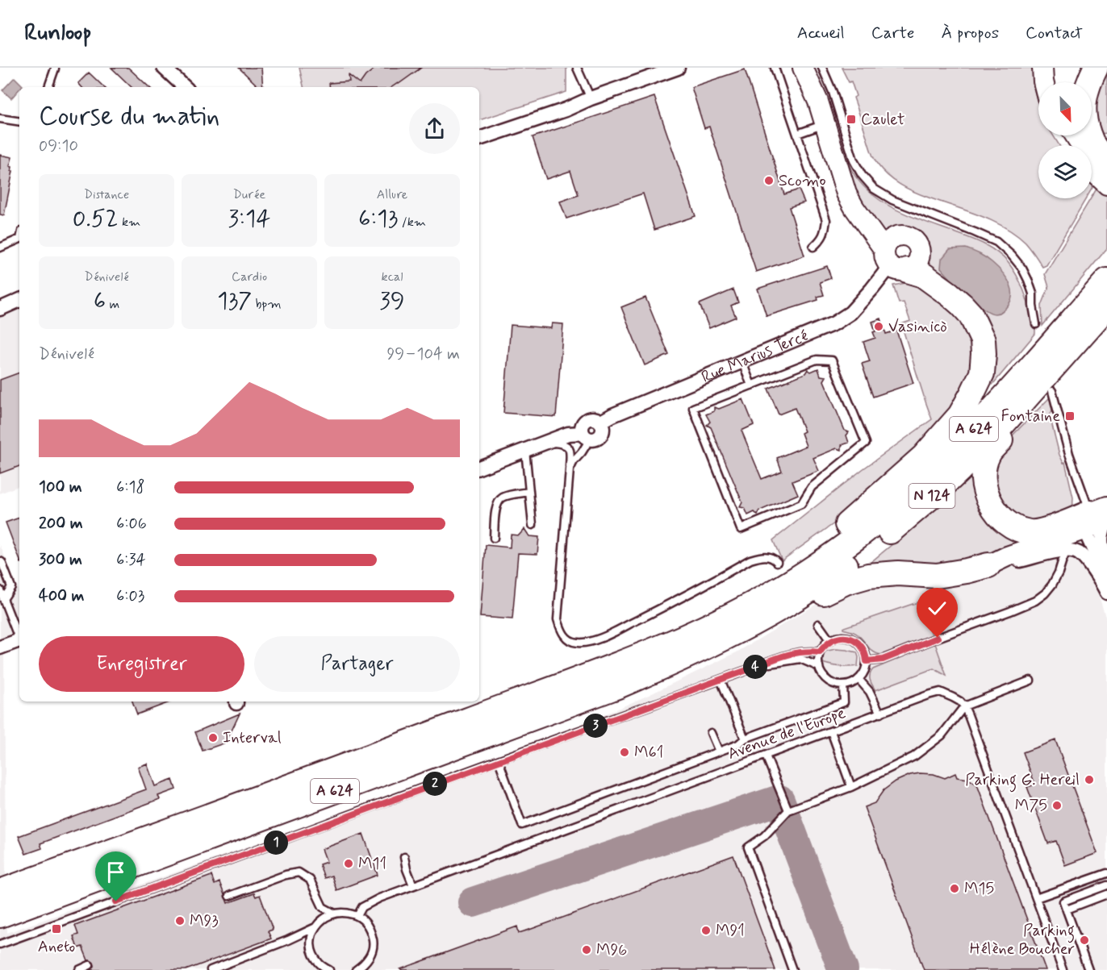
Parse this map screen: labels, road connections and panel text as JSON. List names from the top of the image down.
{
  "streets": {
    "highway": ["A 624", "N 124"],
    "street": ["Rue Marius Tercé"],
    "lane": ["Avenue de l'Europe"]
  },
  "crossings": [
    ["A 624", "N 124"]
  ],
  "places": {
    "transit": ["Caulet", "Fontaine", "Aneto"],
    "other": [
      "Scomo",
      "Vasinicò",
      "Interval",
      "M61",
      "Parking G. Hereil",
      "M75",
      "M11",
      "M15",
      "M93",
      "M91",
      "Parking Hélène Boucher",
      "M96"
    ]
  },
  "north": "bottom right",
  "page": {
    "header": "Runloop",
    "nav": [
      "Accueil",
      "Carte",
      "À propos",
      "Contact"
    ],
    "heading": ["Course du matin", "09:10"],
    "stats": [
      ["Distance", "0.52 km"],
      ["Durée", "3:14"],
      ["Allure", "6:13 /km"],
      ["Dénivelé", "6 m"],
      ["Cardio", "137 bpm"],
      ["kcal", "39"]
    ],
    "chart": ["Dénivelé", "99–104 m"],
    "list": [
      {
        "name": "100 m",
        "note": "6:18"
      },
      {
        "name": "200 m",
        "note": "6:06"
      },
      {
        "name": "300 m",
        "note": "6:34"
      },
      {
        "name": "400 m",
        "note": "6:03"
      }
    ],
    "buttons": ["Enregistrer", "Partager"],
    "pins": [
      "4",
      "3",
      "2",
      "1"
    ]
  }
}
